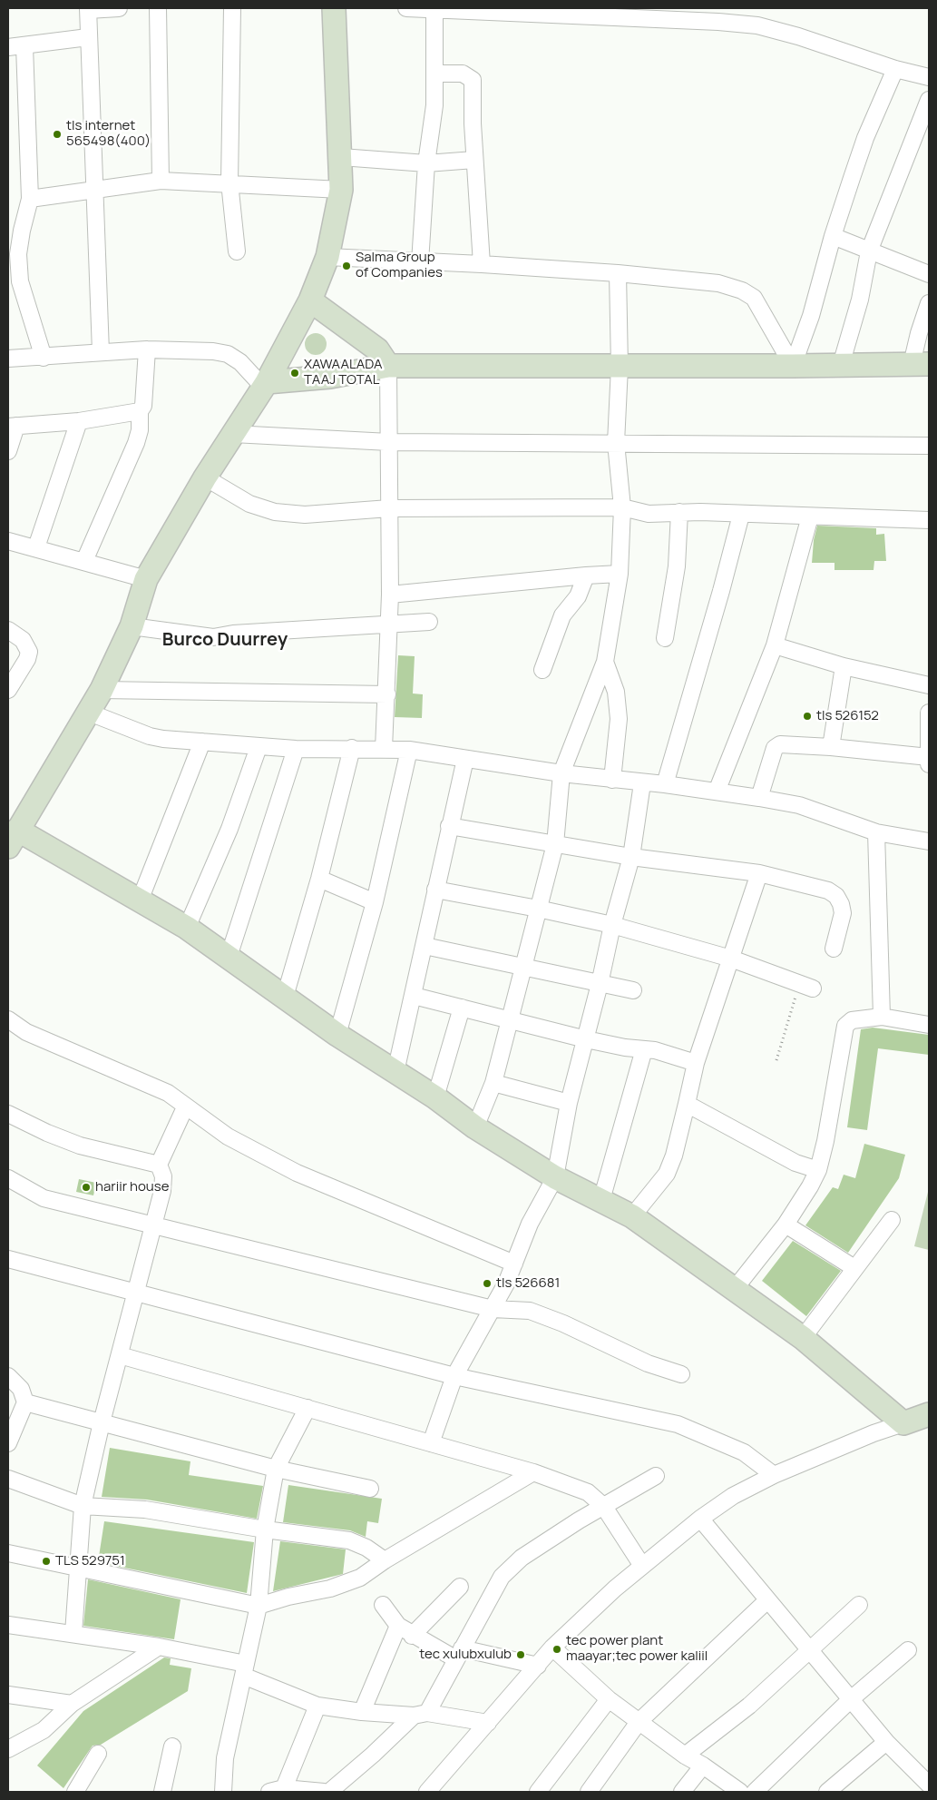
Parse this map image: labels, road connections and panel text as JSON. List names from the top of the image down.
{
  "districts": ["Burco Duurrey"],
  "places": [
    "tls internet 565498(400)",
    "Salma Group of Companies",
    "XAWAALADA TAAJ TOTAL",
    "tls 526152",
    "hariir house",
    "tls 526681",
    "TLS 529751",
    "tec power plant maayar;tec power kaliil",
    "tec xulubxulub"
  ]
}
